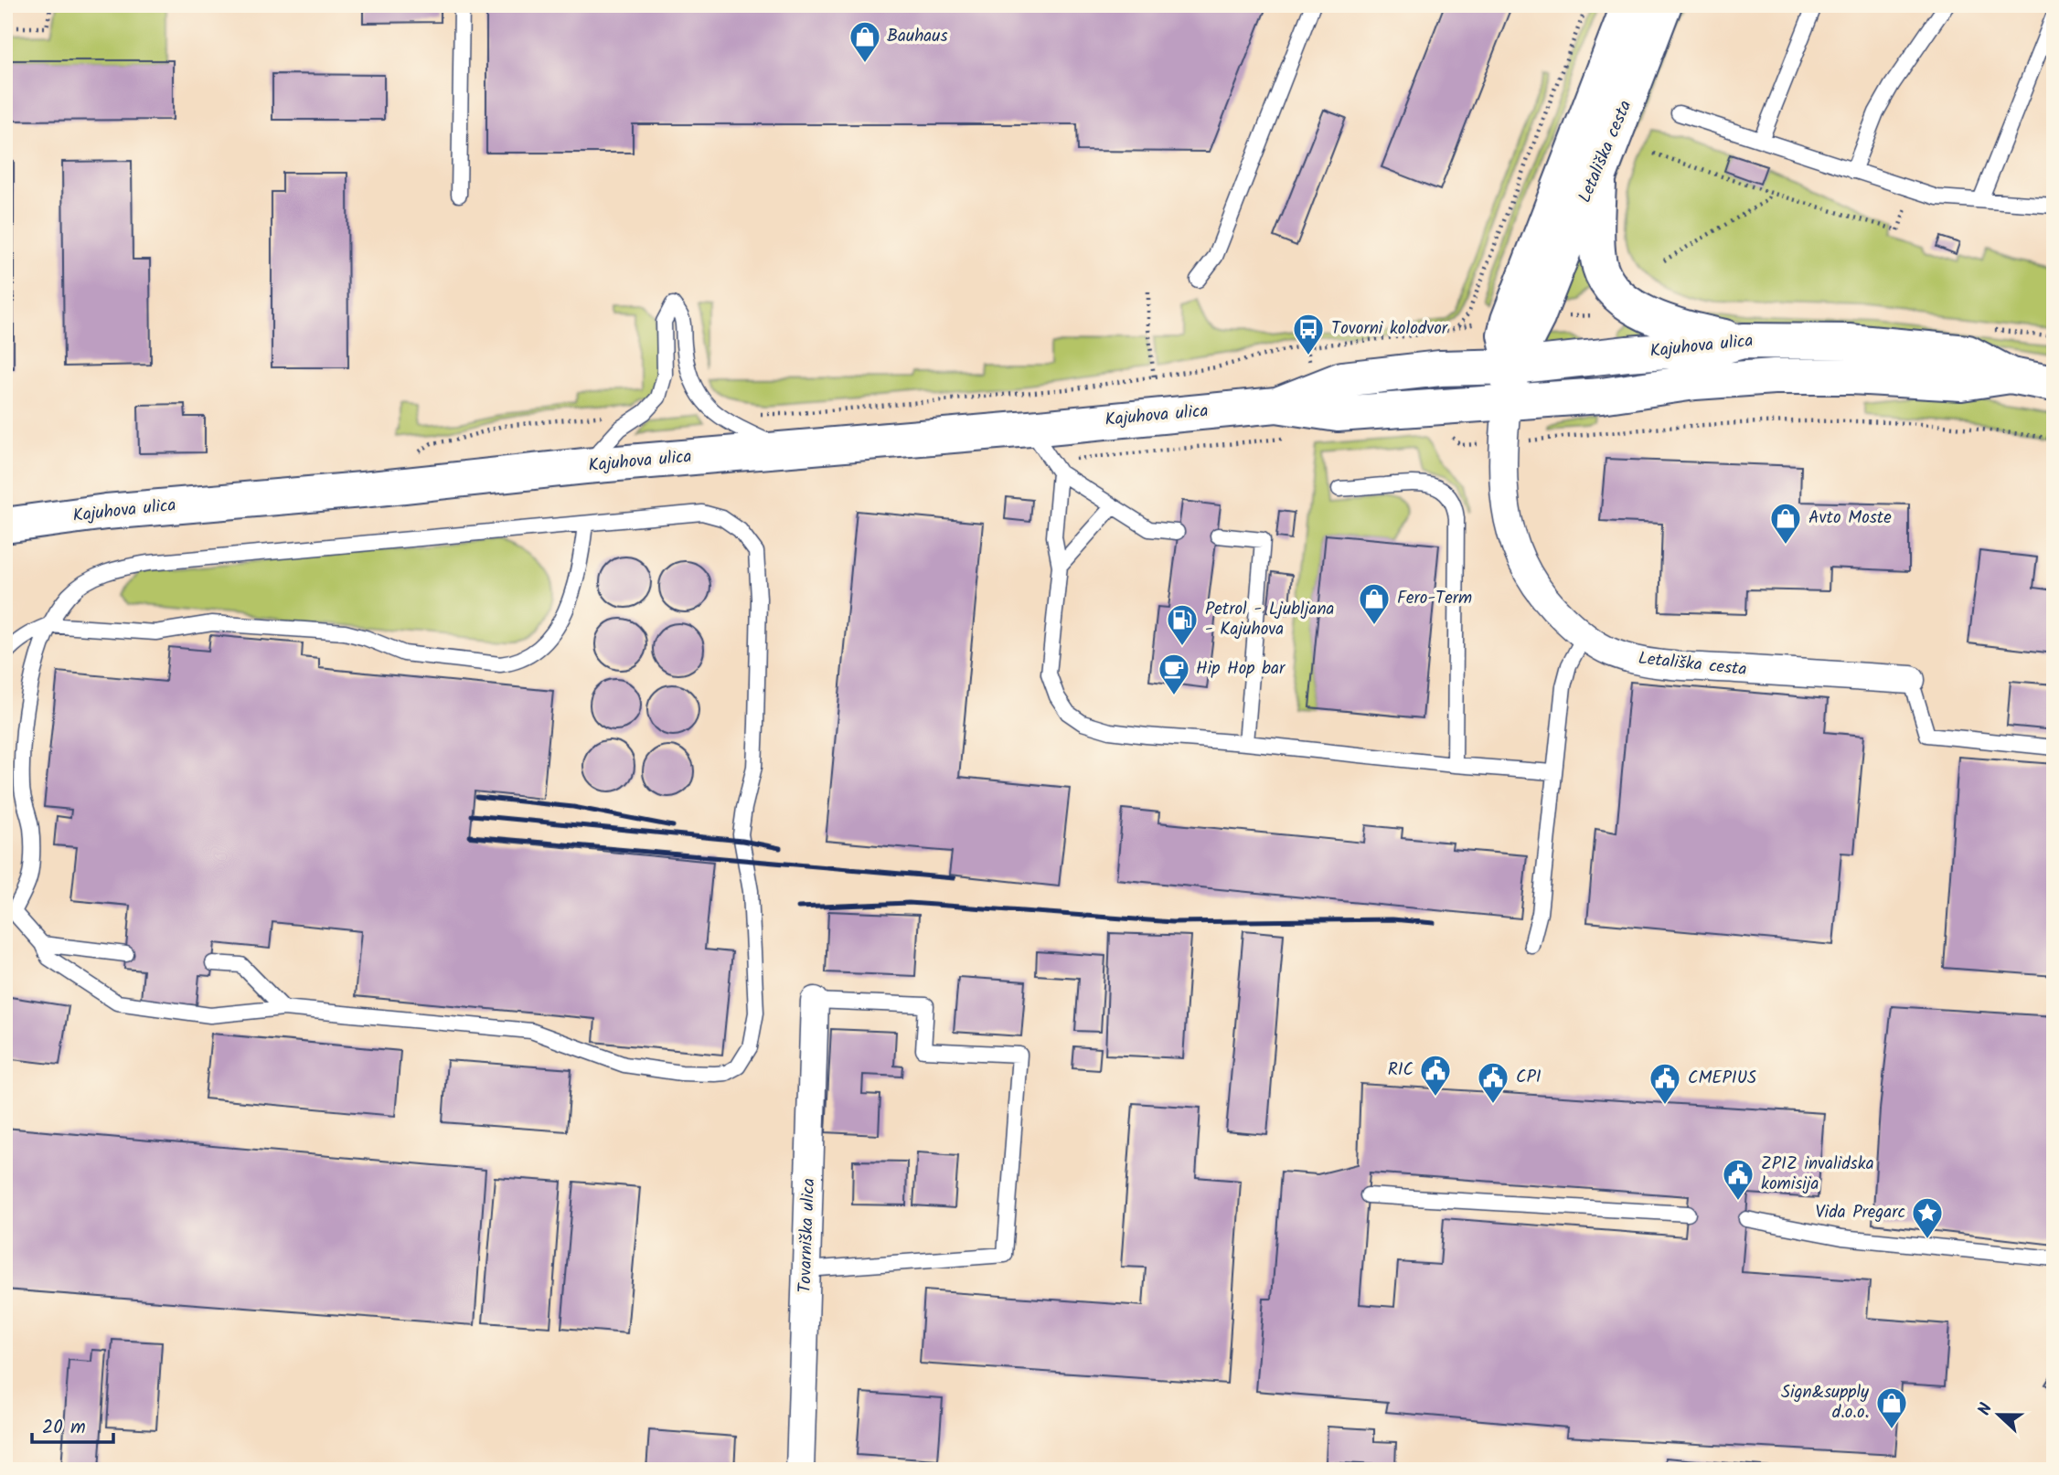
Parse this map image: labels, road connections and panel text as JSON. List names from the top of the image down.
{
  "streets": {
    "main road": ["Letališka cesta", "Kajuhova ulica"],
    "street": ["Tovarniška ulica"]
  },
  "crossings": [
    ["Letališka cesta", "Kajuhova ulica"]
  ],
  "places": {
    "shop": [
      "Bauhaus",
      "Avto Moste",
      "Fero-Term",
      "Sign&supply d.o.o."
    ],
    "bus stop": ["Tovorni kolodvor"],
    "fuel station": ["Petrol - Ljubljana - Kajuhova"],
    "cafe": ["Hip Hop bar"],
    "public building": [
      "RIC",
      "CPI",
      "CMEPIUS",
      "ZPIZ invalidska komisija"
    ],
    "place": ["Vida Pregarc"]
  },
  "scale_bar": "20 m",
  "north": "left"
}
